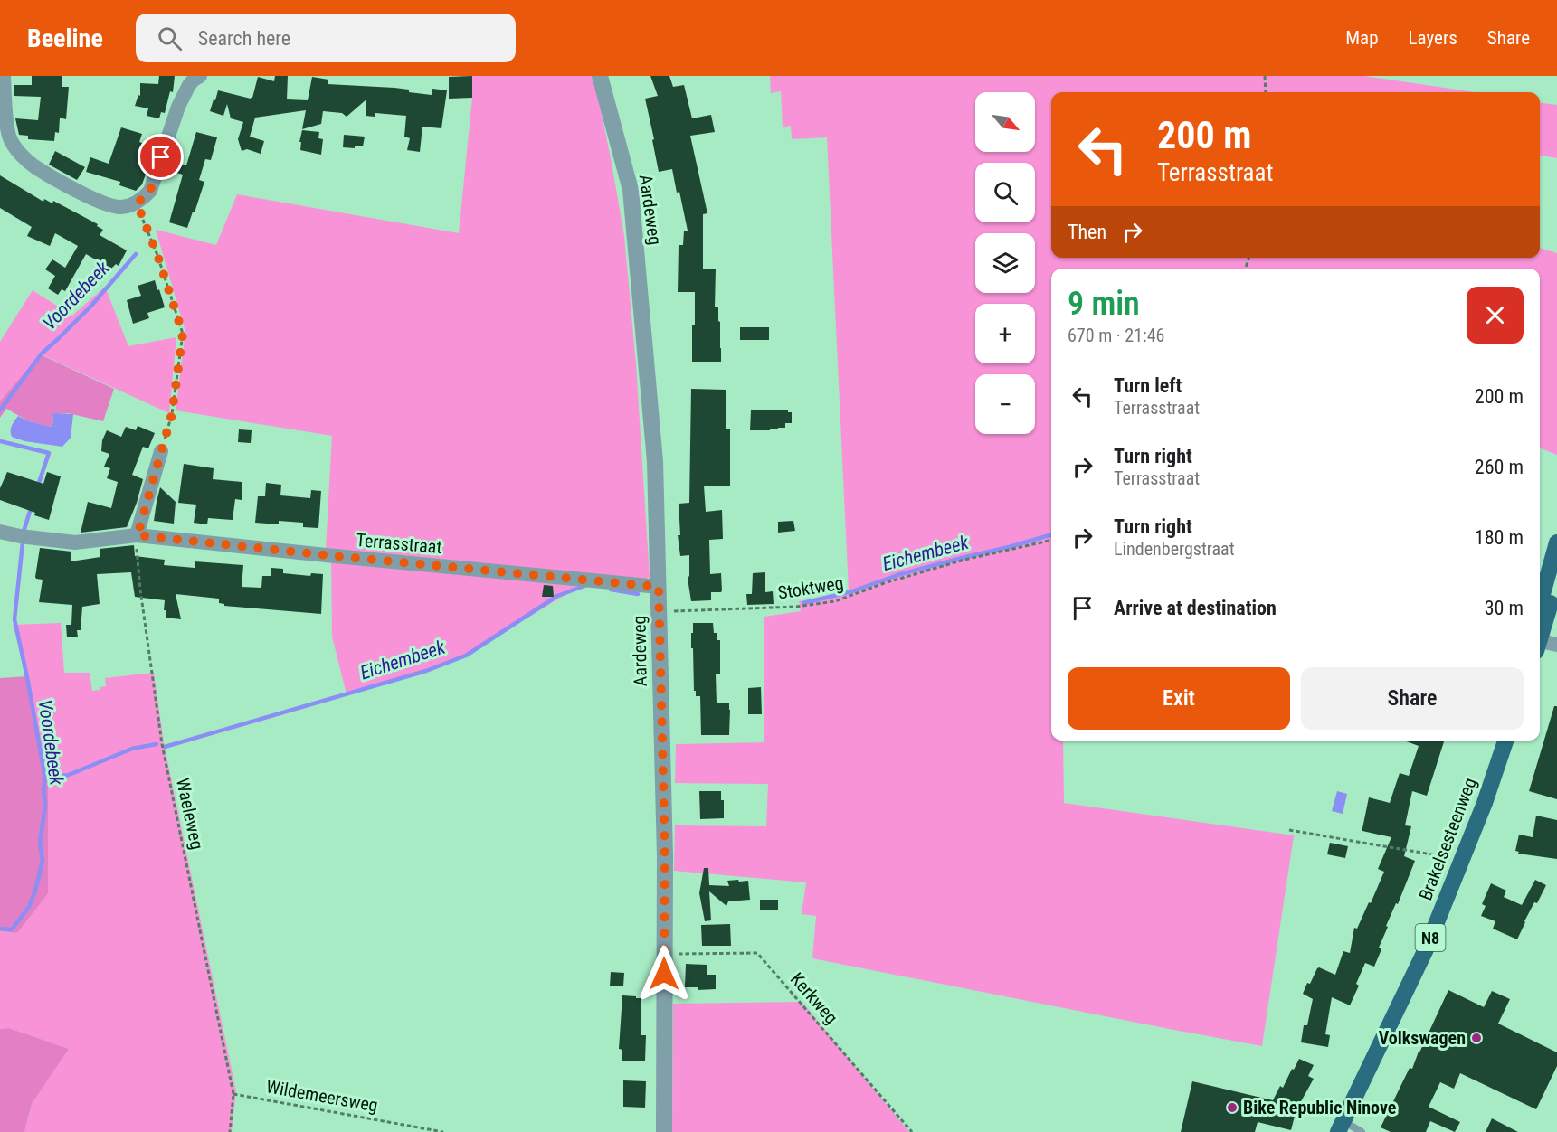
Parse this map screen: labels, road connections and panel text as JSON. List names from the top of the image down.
{
  "streets": {
    "main road": ["Brakelsesteenweg", "N8"],
    "street": ["Aardeweg", "Terrasstraat"],
    "path": [
      "Stoktweg",
      "Waeleweg",
      "Kerkweg",
      "Wildemeersweg"
    ]
  },
  "crossings": [
    ["Aardeweg", "Terrasstraat"],
    ["Aardeweg", "Stoktweg"],
    ["Aardeweg", "Kerkweg"],
    ["Terrasstraat", "Waeleweg"],
    ["Waeleweg", "Wildemeersweg"]
  ],
  "water": ["Voordebeek", "Eichembeek"],
  "places": ["Volkswagen", "Bike Republic Ninove"],
  "north": "bottom right",
  "page": {
    "header": "Beeline",
    "search": "Search here",
    "nav": ["Map", "Layers", "Share"],
    "map_buttons": ["+", "−"],
    "turn": ["200 m", "Terrasstraat"],
    "then": "Then",
    "heading": ["9 min", "670 m · 21:46"],
    "list": [
      {
        "name": "Turn left",
        "note": "Terrasstraat",
        "value": "200 m"
      },
      {
        "name": "Turn right",
        "note": "Terrasstraat",
        "value": "260 m"
      },
      {
        "name": "Turn right",
        "note": "Lindenbergstraat",
        "value": "180 m"
      },
      {
        "name": "Arrive at destination",
        "value": "30 m"
      }
    ],
    "buttons": ["Exit", "Share"]
  }
}
